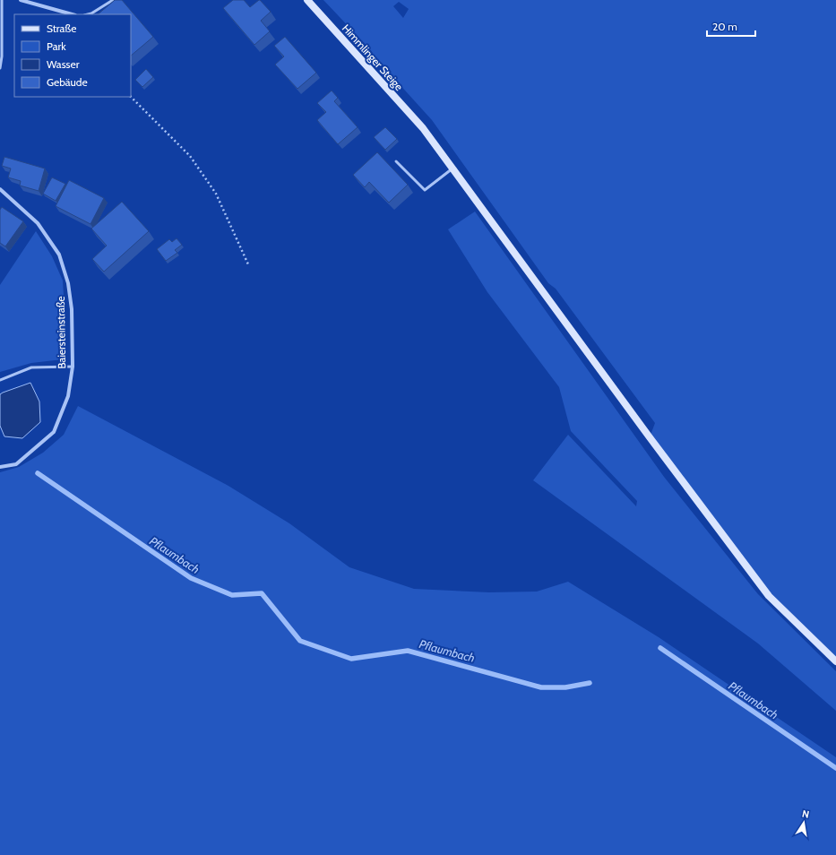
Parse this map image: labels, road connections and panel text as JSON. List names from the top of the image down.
{
  "streets": {
    "main road": ["Himmlinger Steige"],
    "street": ["Baiersteinstraße"]
  },
  "water": ["Pflaumbach"],
  "legend": [
    "Straße",
    "Park",
    "Wasser",
    "Gebäude"
  ],
  "scale_bar": "20 m",
  "north": "top"
}
